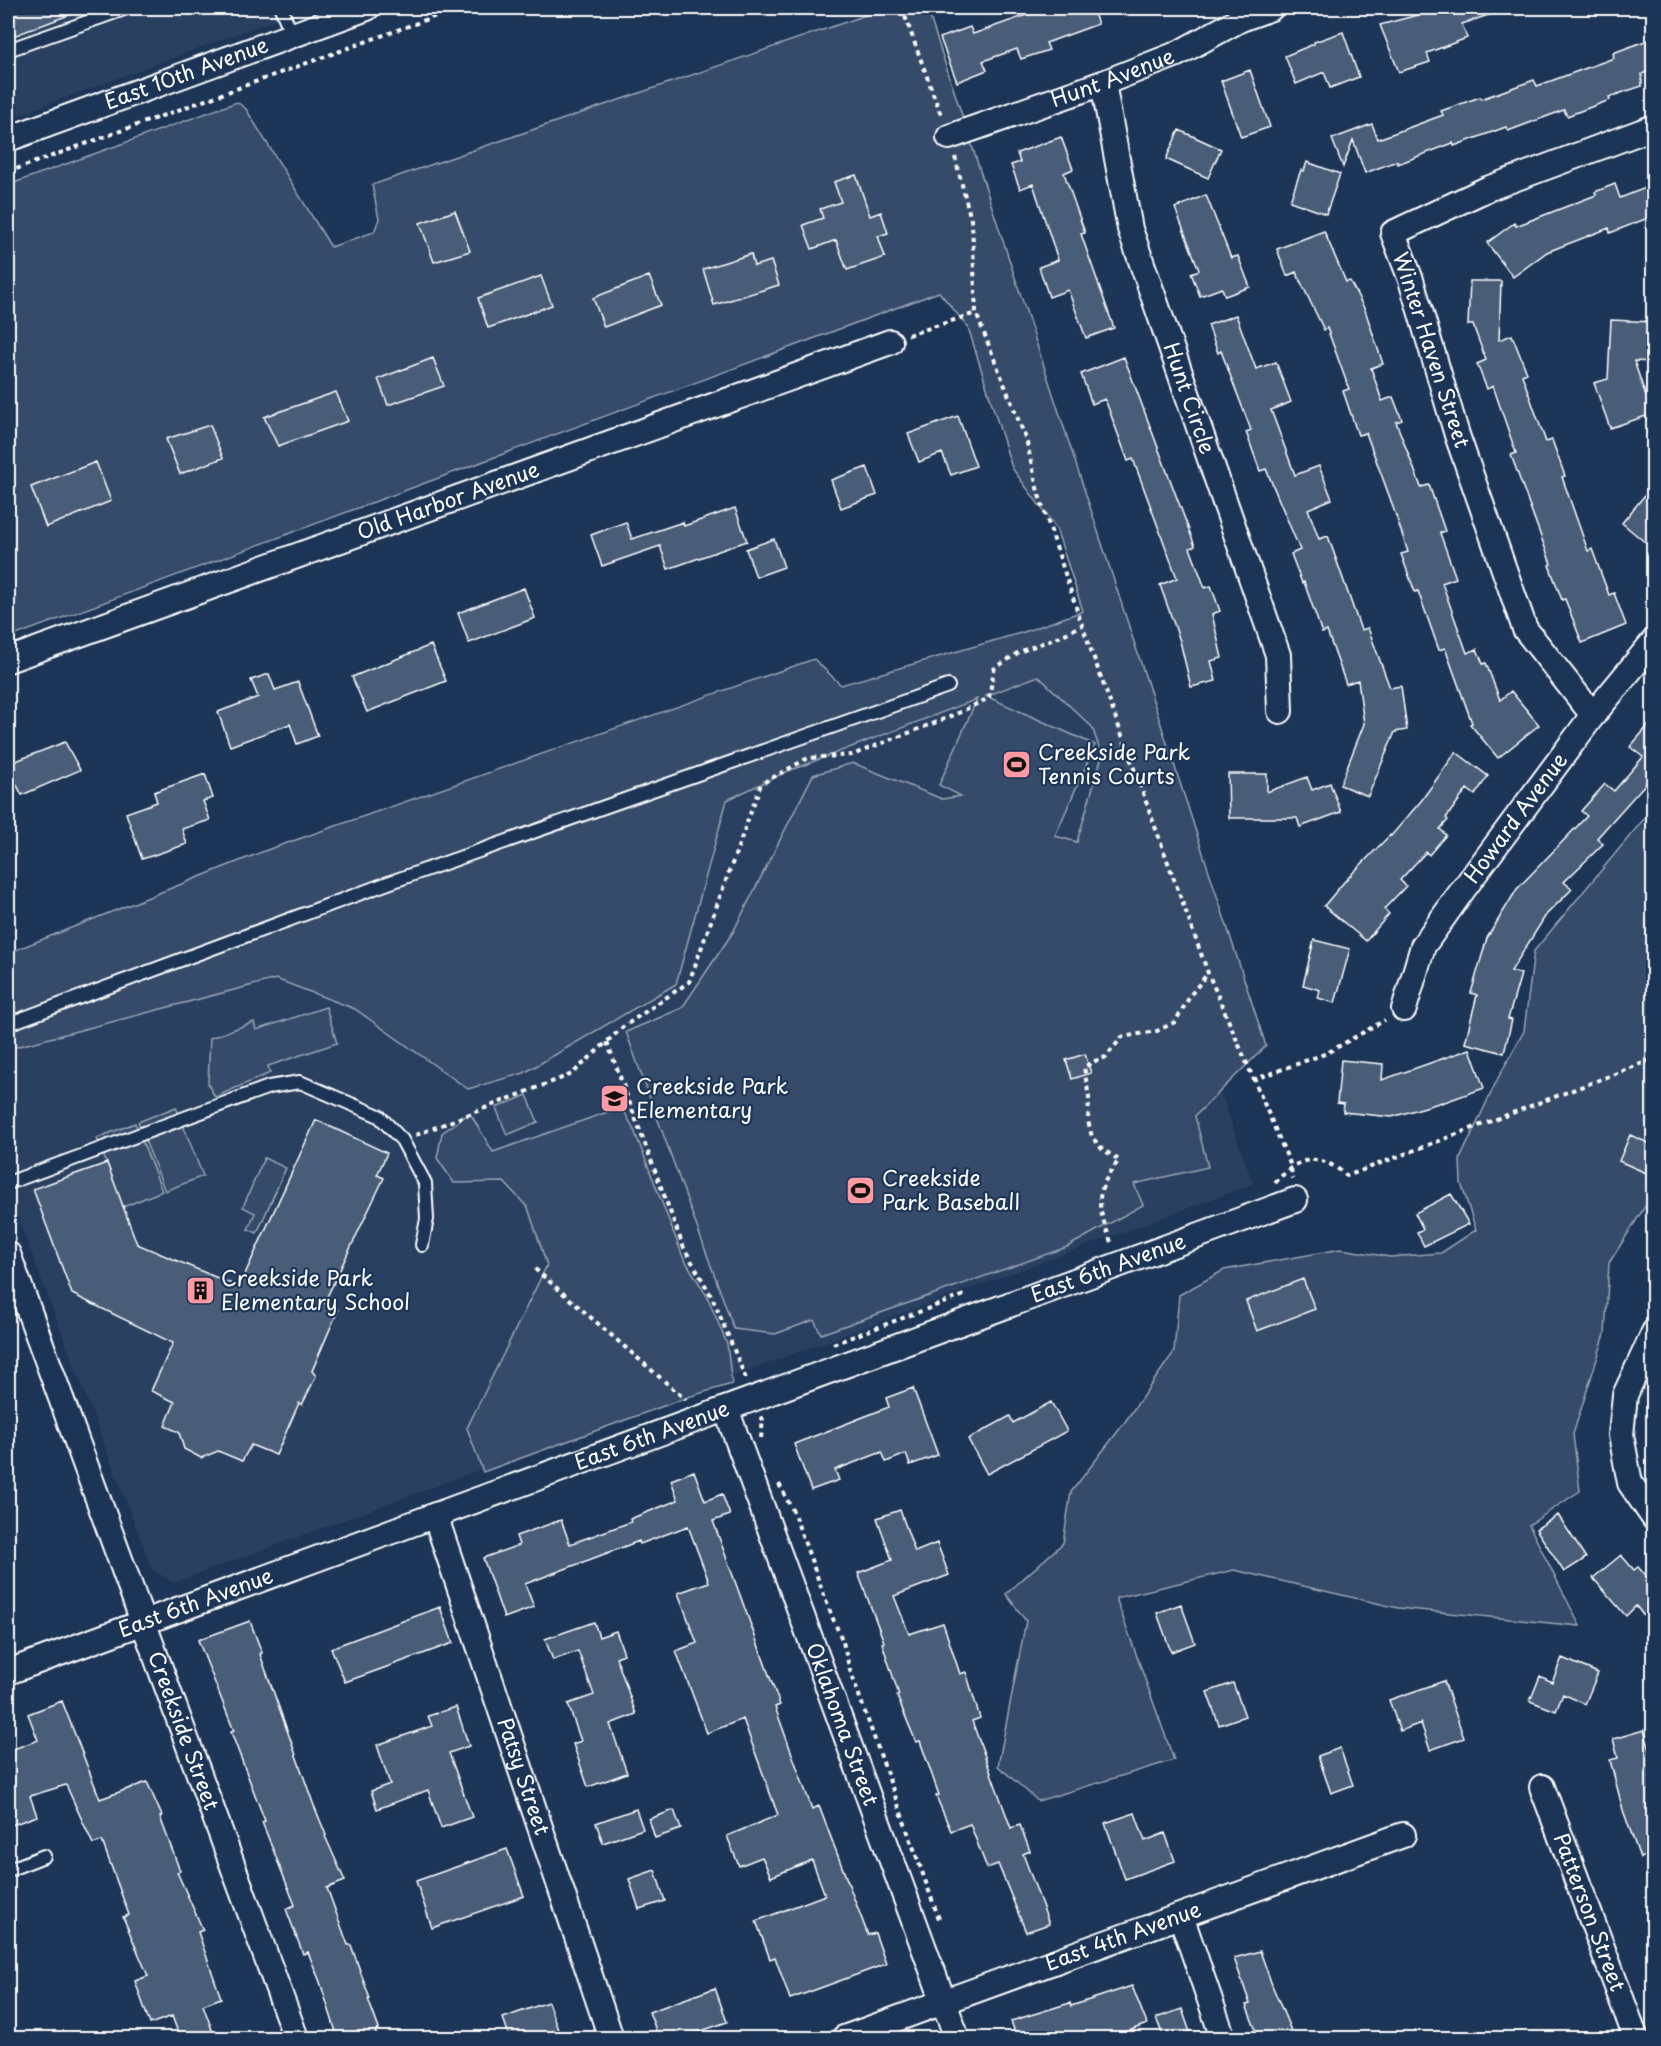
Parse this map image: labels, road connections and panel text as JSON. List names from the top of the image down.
{
  "streets": {
    "street": [
      "East 10th Avenue",
      "Hunt Avenue",
      "Winter Haven Street",
      "Hunt Circle",
      "Old Harbor Avenue",
      "Howard Avenue",
      "East 6th Avenue",
      "Oklahoma Street",
      "Creekside Street",
      "Patsy Street",
      "Patterson Street",
      "East 4th Avenue"
    ]
  },
  "crossings": [
    ["Hunt Avenue", "Hunt Circle"],
    ["Winter Haven Street", "Howard Avenue"],
    ["East 6th Avenue", "Oklahoma Street"],
    ["East 6th Avenue", "Creekside Street"],
    ["East 6th Avenue", "Patsy Street"],
    ["Oklahoma Street", "East 4th Avenue"]
  ],
  "places": {
    "sports": ["Creekside Park Tennis Courts", "Creekside Park Baseball"],
    "school or university": ["Creekside Park Elementary"],
    "building": ["Creekside Park Elementary School"]
  }
}
